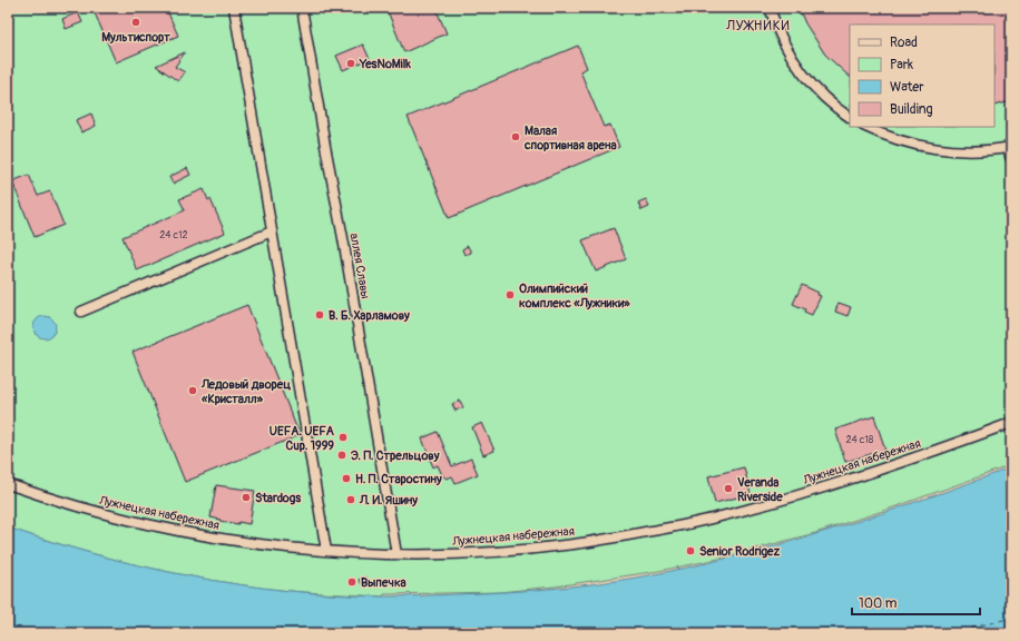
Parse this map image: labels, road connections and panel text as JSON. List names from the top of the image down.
{
  "streets": {
    "street": ["аллея Славы", "Лужнецкая набережная"]
  },
  "crossings": [
    ["аллея Славы", "Лужнецкая набережная"]
  ],
  "districts": ["ЛУЖНИКИ"],
  "places": [
    "Мультиспорт",
    "YesNoMilk",
    "Малая спортивная арена",
    "Олимпийский комплекс «Лужники»",
    "В. Б. Харламову",
    "Ледовый дворец «Кристалл»",
    "UEFA. UEFA Cup. 1999",
    "Э. П. Стрельцову",
    "Н. П. Старостину",
    "Veranda Riverside",
    "Stardogs",
    "Л. И. Яшину",
    "Senior Rodrigez",
    "Выпечка"
  ],
  "house_numbers": ["24 с12", "24 с18"],
  "legend": [
    "Road",
    "Park",
    "Water",
    "Building"
  ],
  "scale_bar": "100 m"
}
